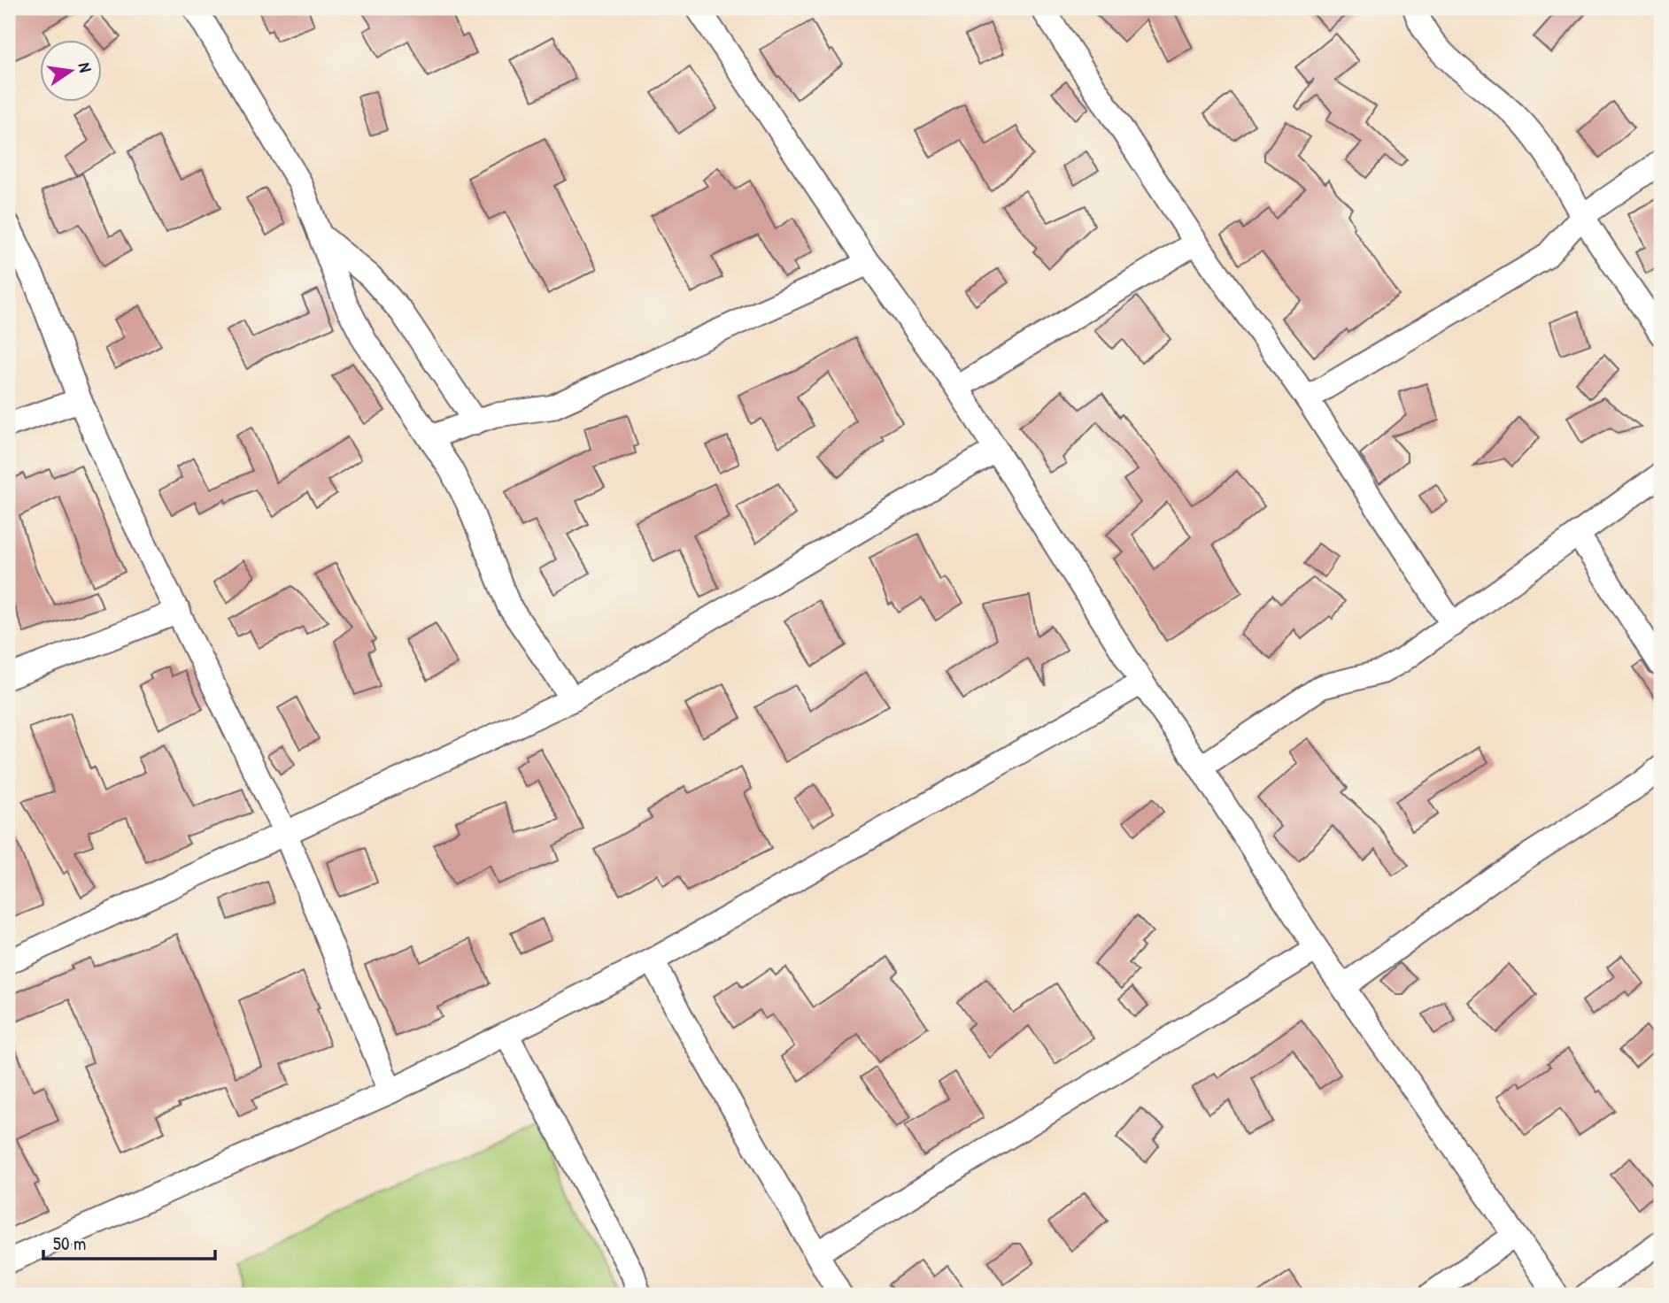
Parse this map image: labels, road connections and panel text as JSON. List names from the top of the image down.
{
  "scale_bar": "50 m",
  "north": "right"
}
